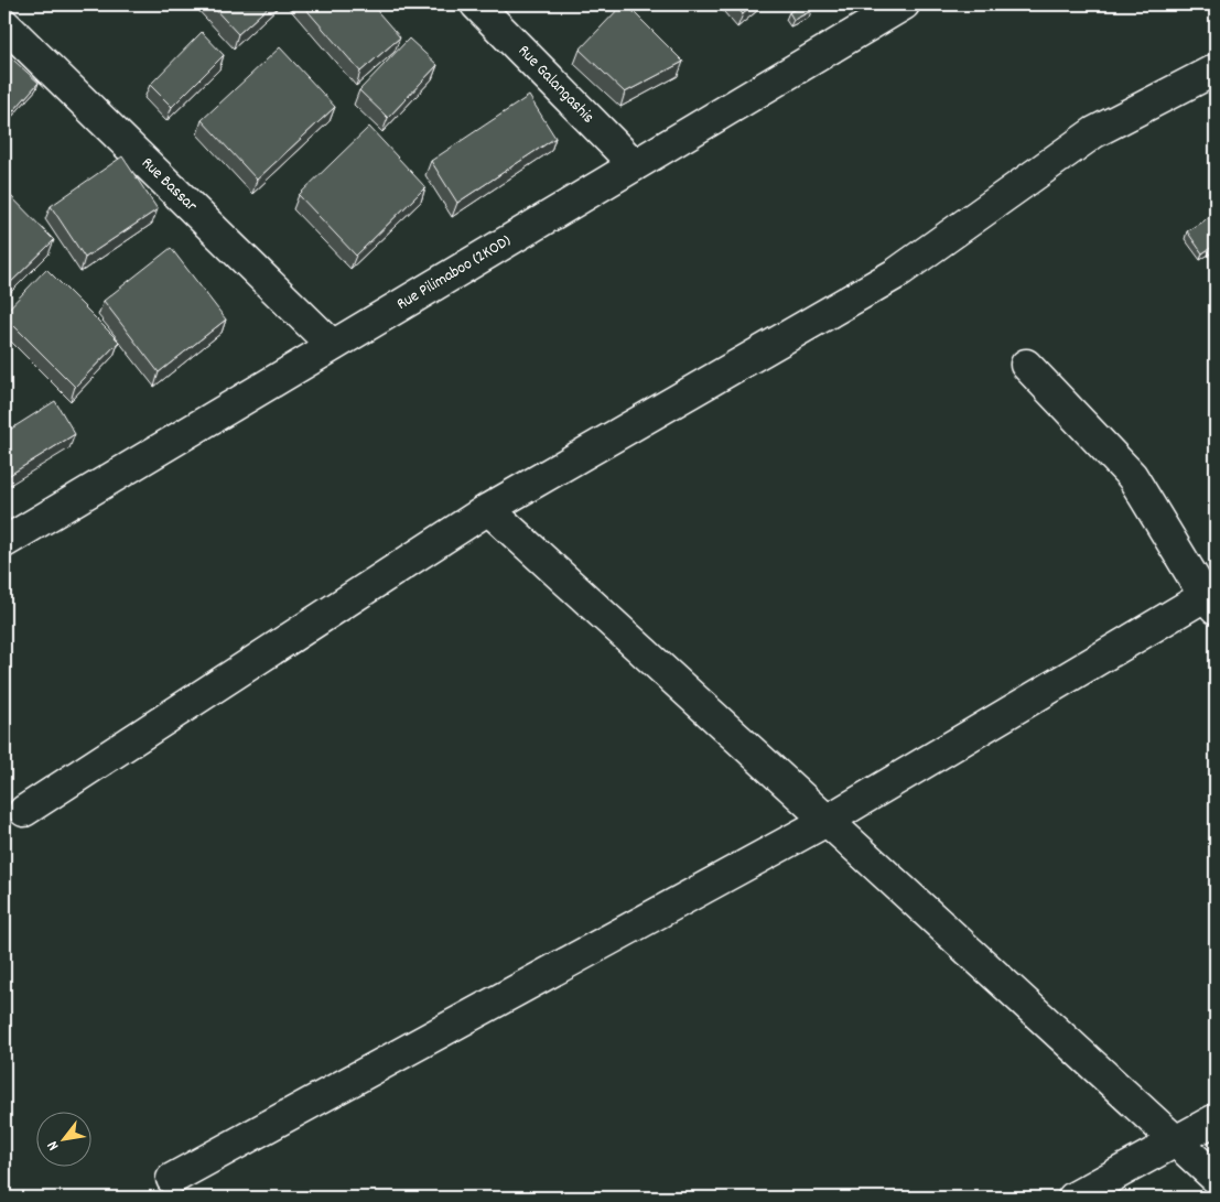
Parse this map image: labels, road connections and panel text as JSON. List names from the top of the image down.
{
  "streets": {
    "street": ["Rue Galangashis", "Rue Bassar", "Rue Pilimaboo (2KOD)"]
  },
  "crossings": [
    ["Rue Galangashis", "Rue Pilimaboo (2KOD)"],
    ["Rue Bassar", "Rue Pilimaboo (2KOD)"]
  ],
  "north": "bottom left"
}
